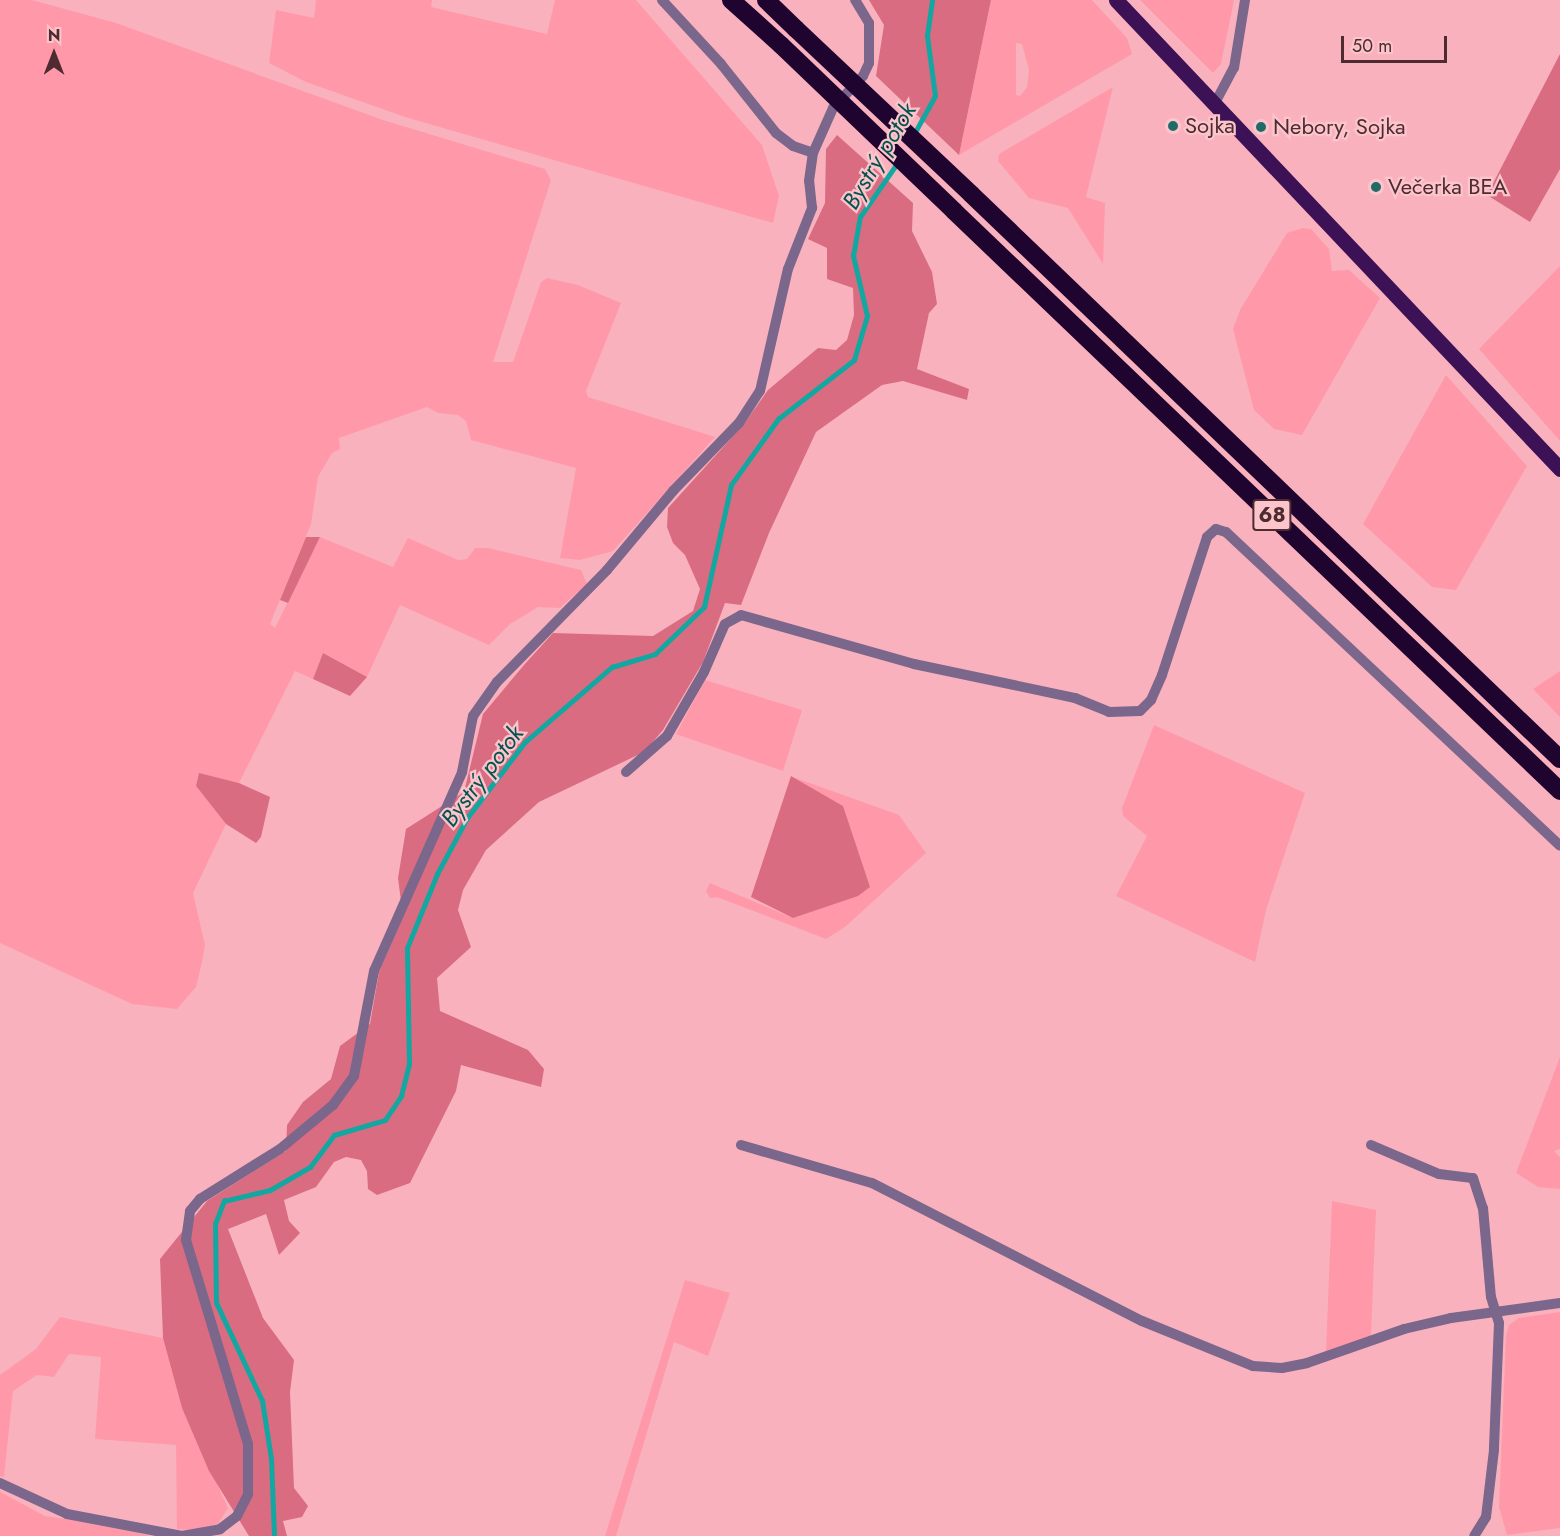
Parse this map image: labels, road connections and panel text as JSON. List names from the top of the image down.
{
  "streets": {
    "highway": ["68"]
  },
  "water": ["Bystrý potok"],
  "places": ["Sojka", "Nebory, Sojka", "Večerka BEA"],
  "scale_bar": "50 m",
  "north": "top"
}
